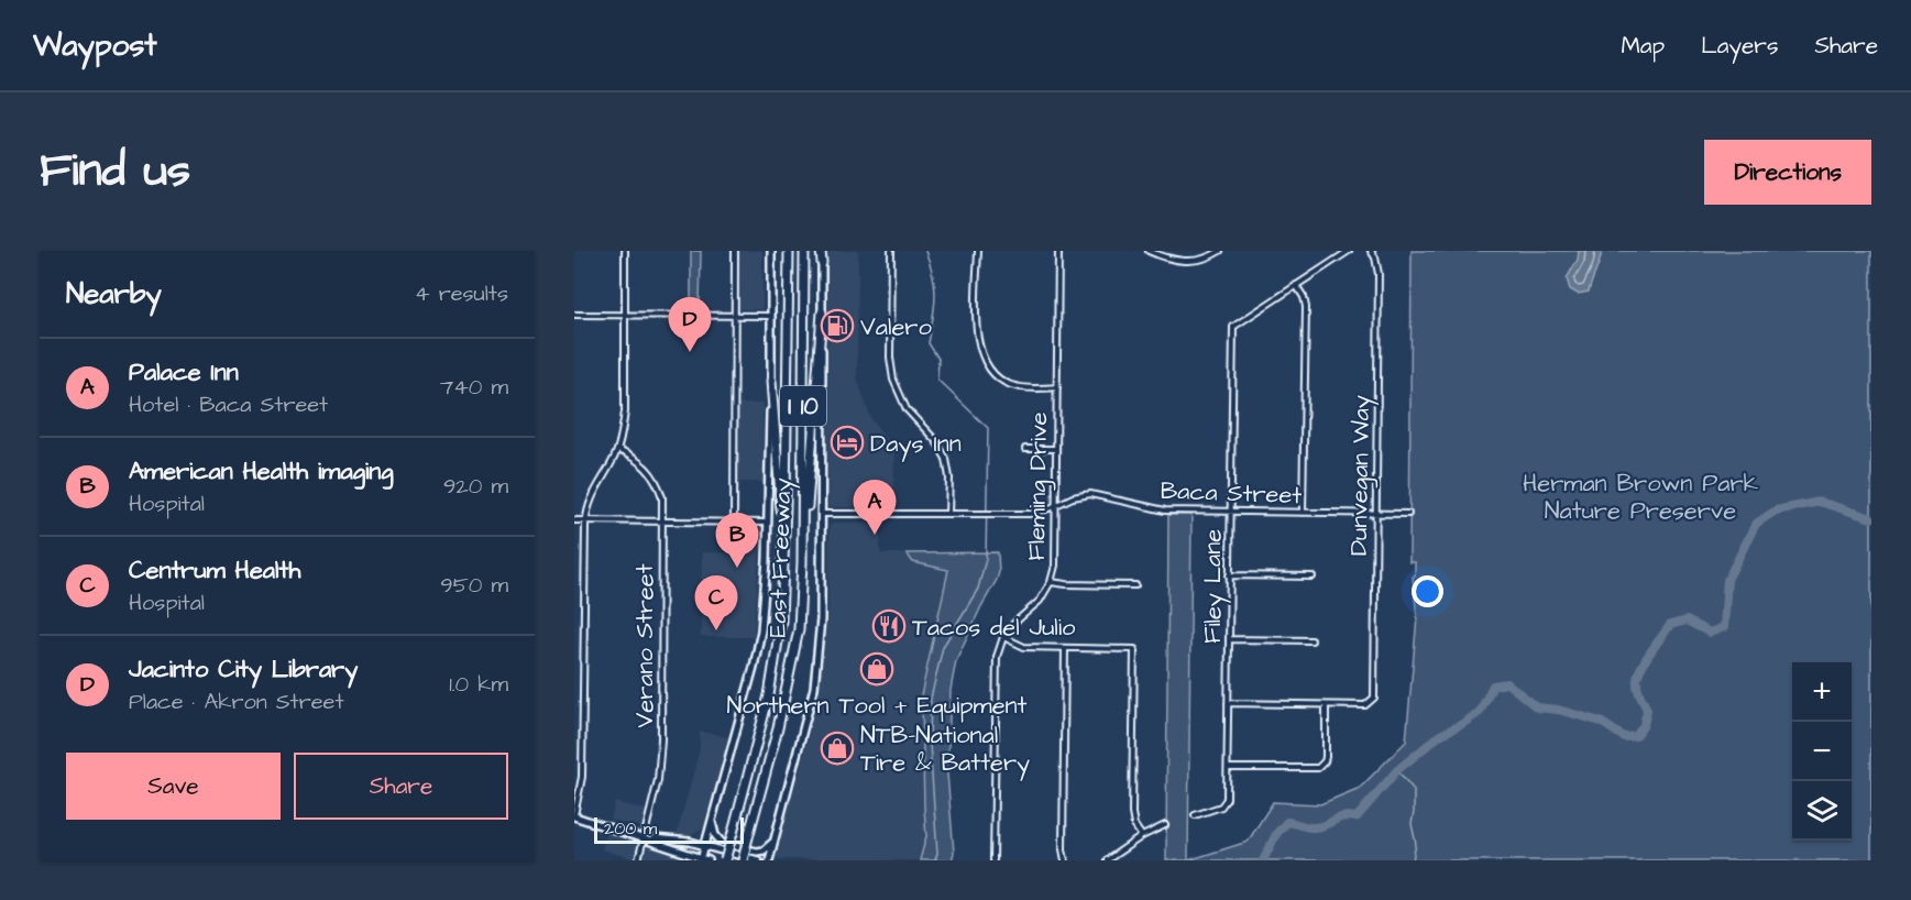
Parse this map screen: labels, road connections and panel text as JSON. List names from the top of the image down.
{
  "streets": {
    "highway": ["I 10", "East Freeway"],
    "street": [
      "Dunvegan Way",
      "Fleming Drive",
      "Baca Street",
      "Filey Lane",
      "Verano Street"
    ]
  },
  "crossings": [
    ["Dunvegan Way", "Baca Street"],
    ["Fleming Drive", "Baca Street"],
    ["Baca Street", "Filey Lane"]
  ],
  "parks": ["Herman Brown Park Nature Preserve"],
  "places": {
    "fuel station": ["Valero"],
    "hotel": ["Days Inn"],
    "restaurant": ["Tacos del Julio"],
    "shop": ["Northern Tool + Equipment", "NTB-National Tire & Battery"]
  },
  "scale_bar": "200 m",
  "page": {
    "header": "Waypost",
    "nav": ["Map", "Layers", "Share"],
    "title": "Find us",
    "buttons": [
      "Directions",
      ["Save", "Share"]
    ],
    "heading": ["Nearby", "4 results"],
    "pins": [
      "D",
      "A",
      "B",
      "C"
    ],
    "list": [
      {
        "mark": "A",
        "name": "Palace Inn",
        "note": "Hotel · Baca Street",
        "value": "740 m"
      },
      {
        "mark": "B",
        "name": "American Health imaging",
        "note": "Hospital",
        "value": "920 m"
      },
      {
        "mark": "C",
        "name": "Centrum Health",
        "note": "Hospital",
        "value": "950 m"
      },
      {
        "mark": "D",
        "name": "Jacinto City Library",
        "note": "Place · Akron Street",
        "value": "1.0 km"
      }
    ],
    "map_buttons": ["+", "−"],
    "scale": "200 m"
  }
}
